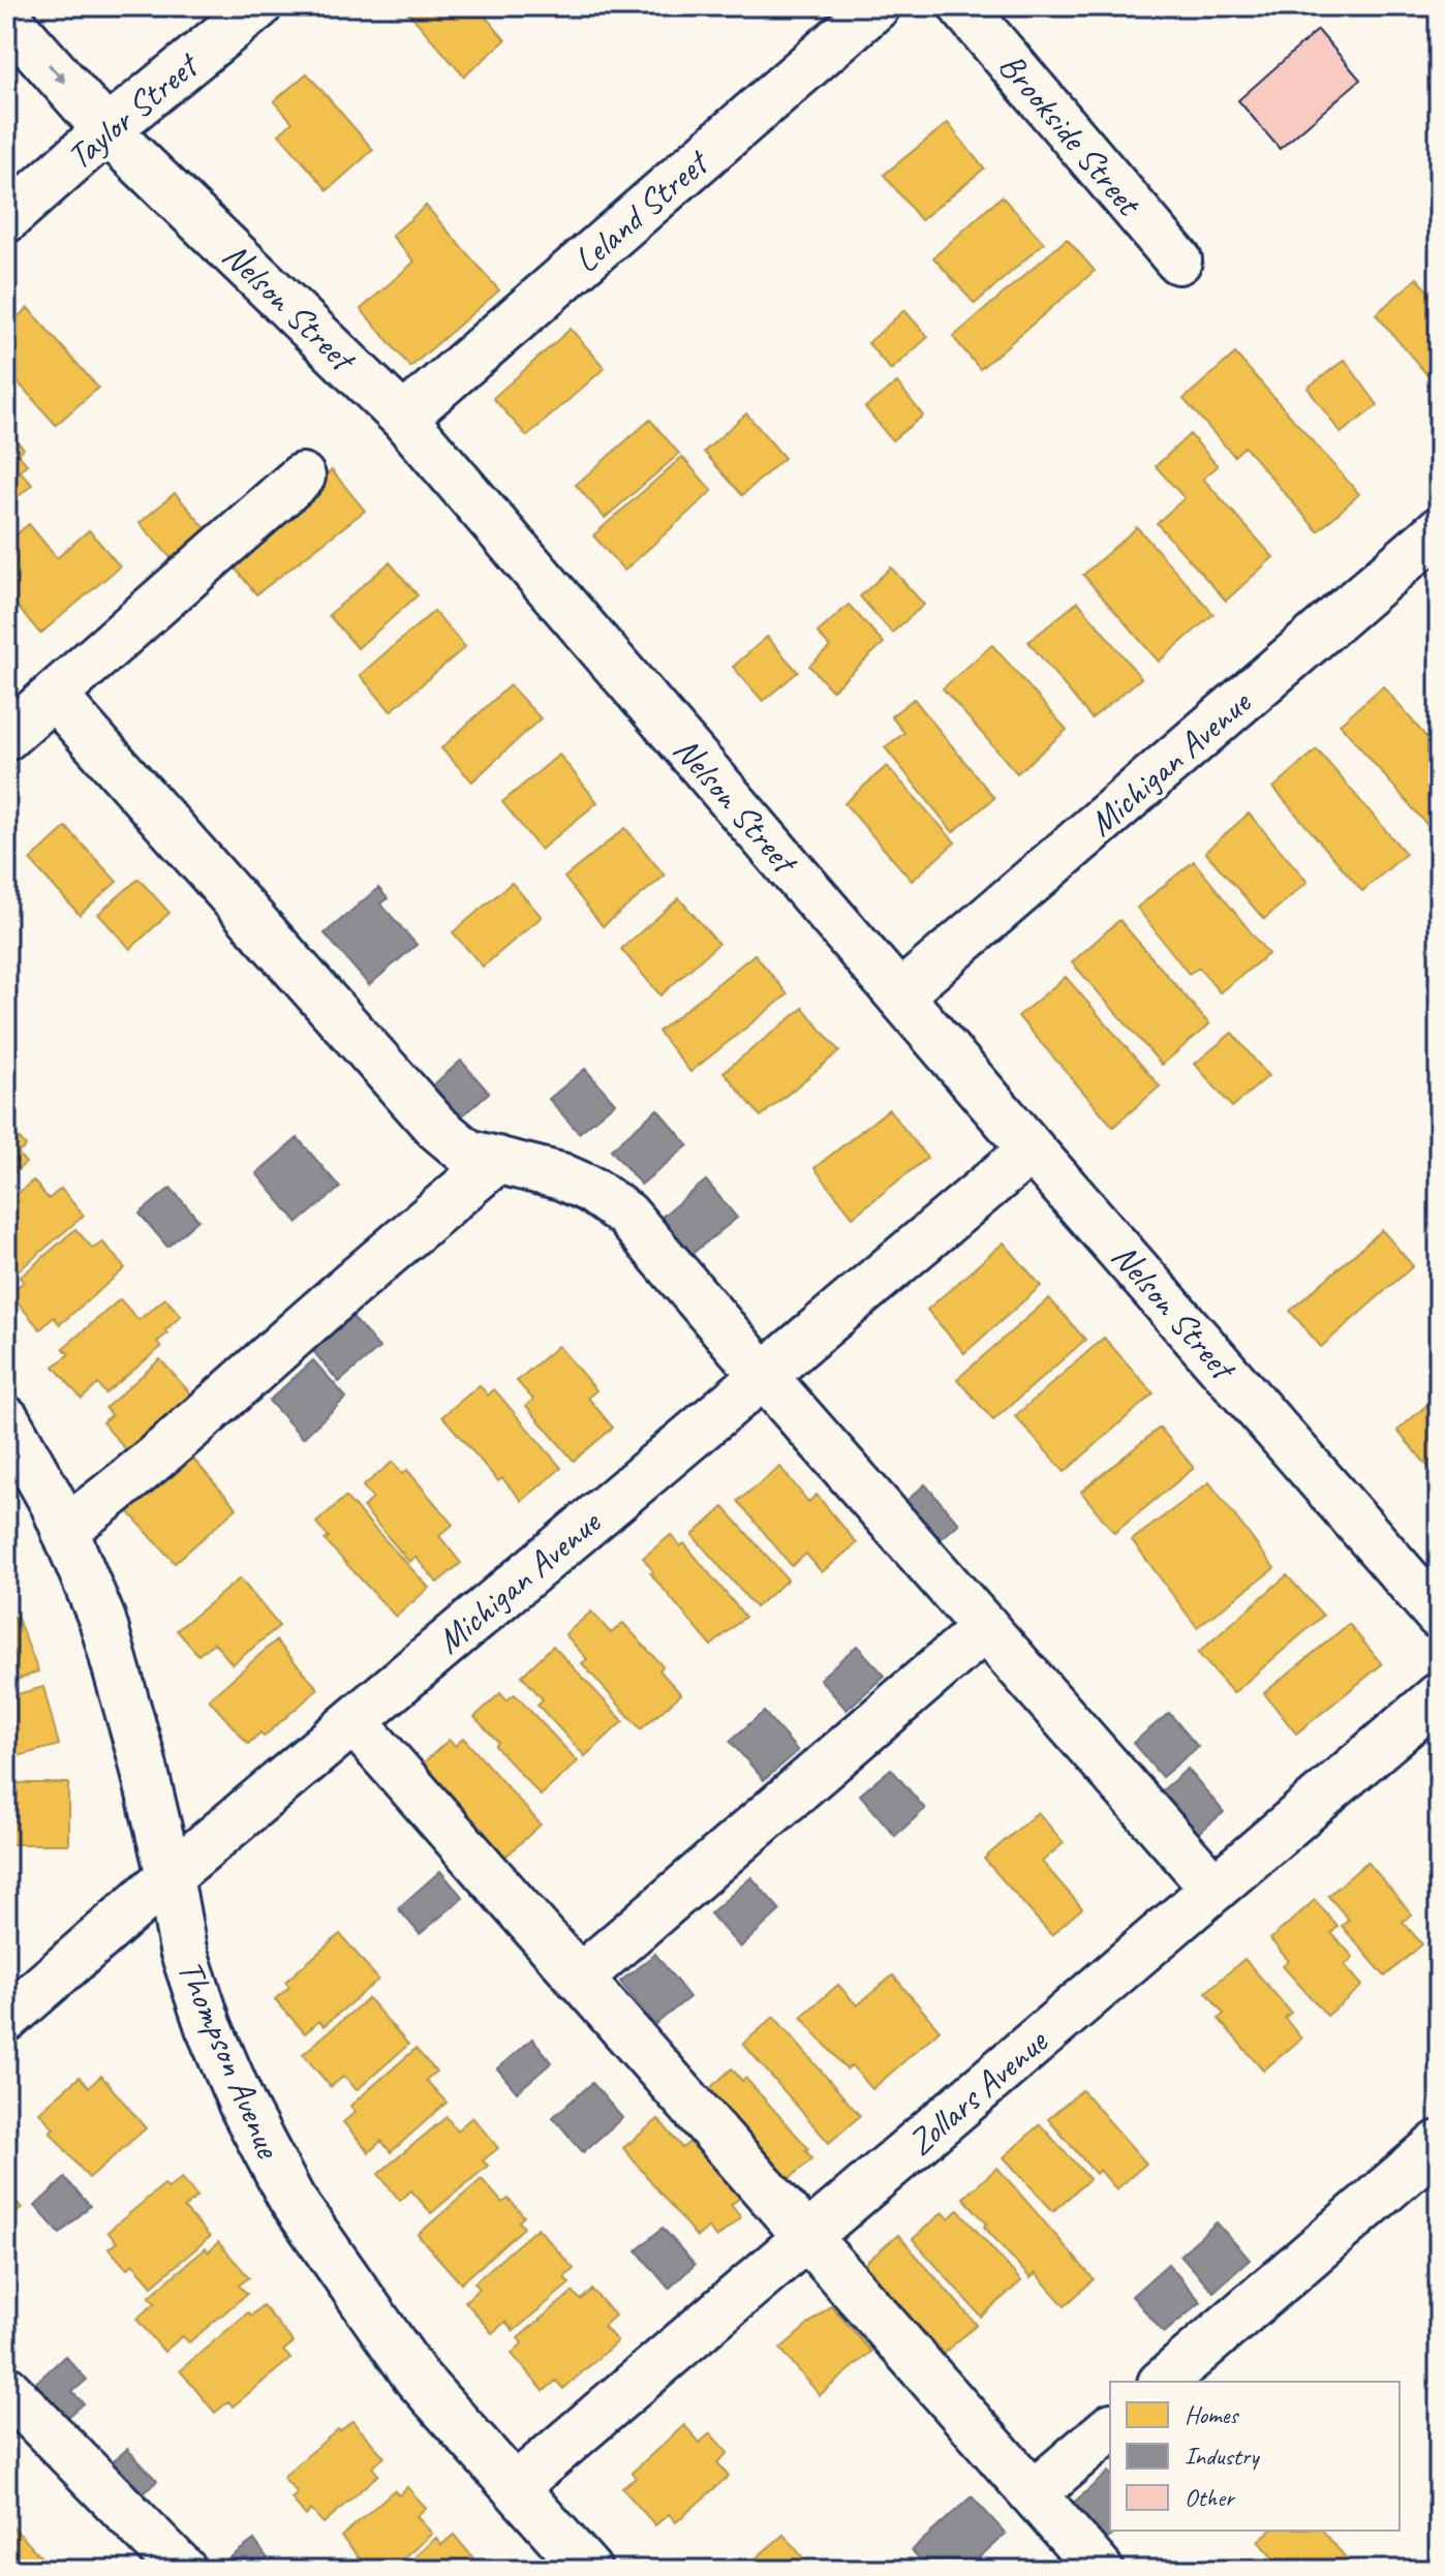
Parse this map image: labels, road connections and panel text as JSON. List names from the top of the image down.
{
  "streets": {
    "street": [
      "Taylor Street",
      "Brookside Street",
      "Leland Street",
      "Nelson Street",
      "Michigan Avenue",
      "Thompson Avenue",
      "Zollars Avenue"
    ]
  },
  "crossings": [
    ["Taylor Street", "Nelson Street"],
    ["Leland Street", "Nelson Street"],
    ["Nelson Street", "Michigan Avenue"],
    ["Michigan Avenue", "Thompson Avenue"],
    ["Thompson Avenue", "Zollars Avenue"]
  ],
  "legend": ["Homes", "Industry", "Other"]
}
